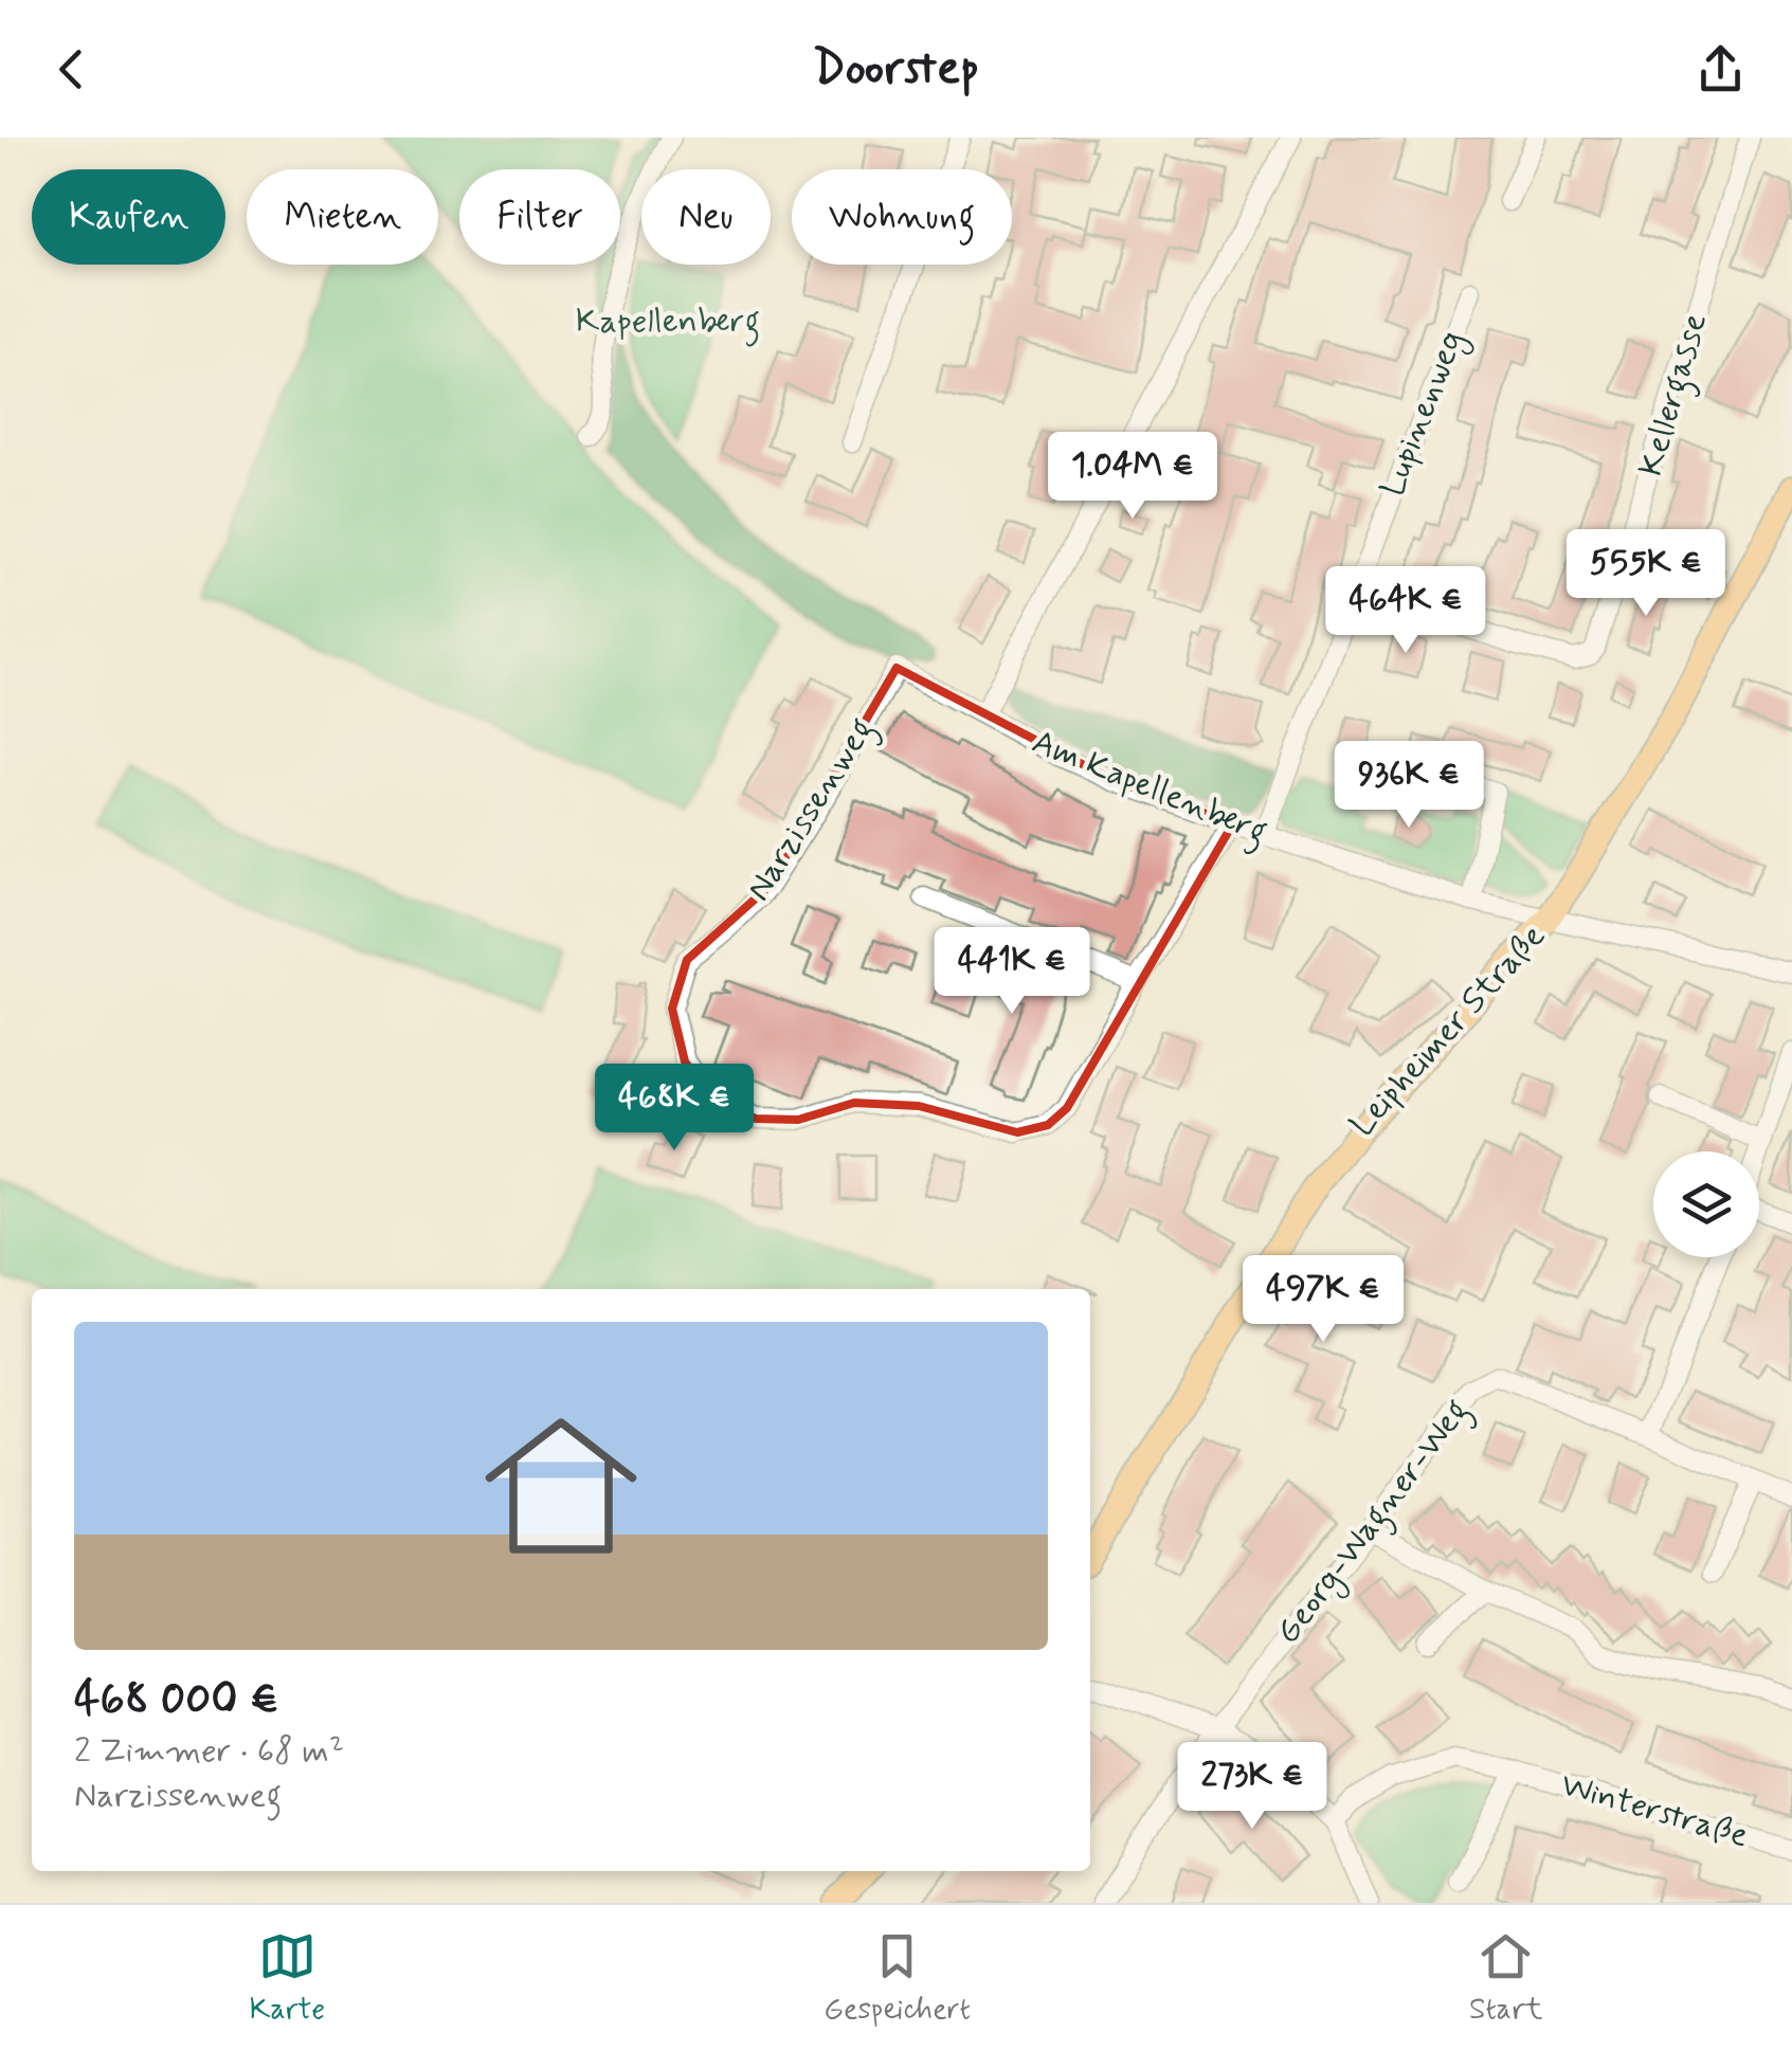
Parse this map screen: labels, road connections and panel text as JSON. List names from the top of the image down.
{
  "streets": {
    "main road": ["Leipheimer Straße"],
    "street": [
      "Kellergasse",
      "Lupinenweg",
      "Am Kapellenberg",
      "Narzissenweg",
      "Georg-Wagner-Weg",
      "Winterstraße"
    ]
  },
  "crossings": [
    ["Kellergasse", "Lupinenweg"],
    ["Lupinenweg", "Am Kapellenberg"],
    ["Am Kapellenberg", "Narzissenweg"],
    ["Am Kapellenberg", "Leipheimer Straße"]
  ],
  "parks": ["Kapellenberg"],
  "page": {
    "header": "Doorstep",
    "chip": [
      "Kaufen",
      "Mieten",
      "Filter",
      "Neu",
      "Wohnung"
    ],
    "price": [
      "1.04M €",
      "555K €",
      "464K €",
      "936K €",
      "441K €",
      "468K €",
      "497K €",
      "273K €"
    ],
    "list": [
      {
        "name": "468 000 €",
        "note": "2 Zimmer · 68 m² · Narzissenweg"
      }
    ],
    "tabs": ["Karte", "Gespeichert", "Start"]
  }
}
